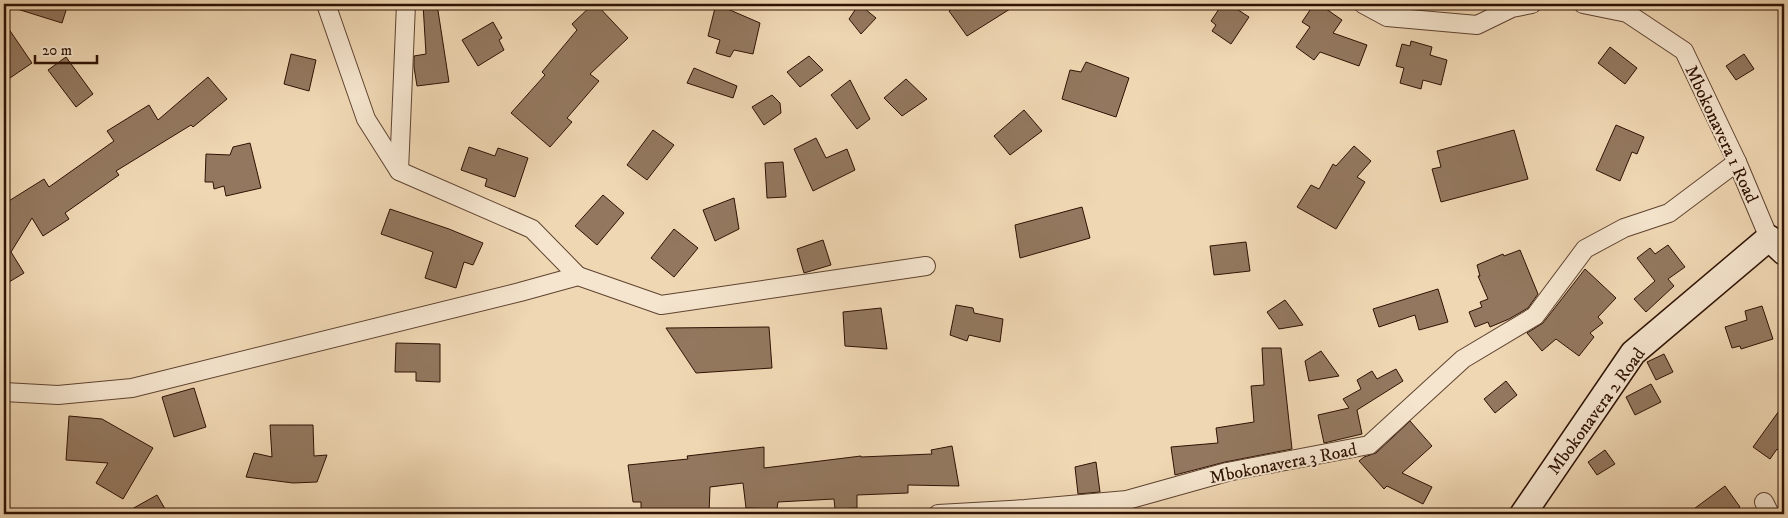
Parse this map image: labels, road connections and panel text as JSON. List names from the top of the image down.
{
  "streets": {
    "street": ["Mbokonavera 1 Road", "Mbokonavera 2 Road", "Mbokonavera 3 Road"]
  },
  "crossings": [
    ["Mbokonavera 1 Road", "Mbokonavera 2 Road"],
    ["Mbokonavera 1 Road", "Mbokonavera 3 Road"]
  ],
  "scale_bar": "20 m"
}
